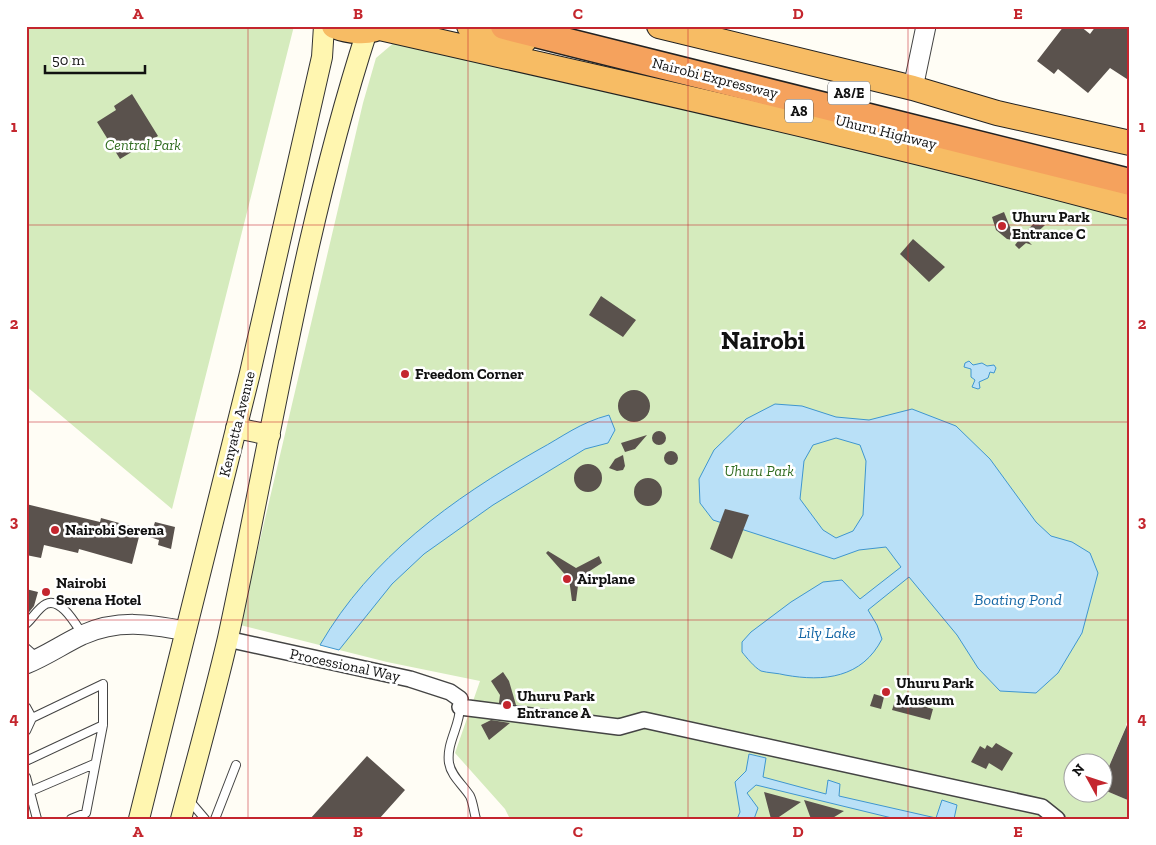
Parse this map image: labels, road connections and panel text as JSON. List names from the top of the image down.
{
  "streets": {
    "highway": [
      "Nairobi Expressway",
      "A8/E",
      "A8",
      "Uhuru Highway"
    ],
    "main road": ["Kenyatta Avenue"],
    "street": ["Processional Way"]
  },
  "districts": ["Nairobi"],
  "water": ["Boating Pond", "Lily Lake"],
  "parks": ["Central Park", "Uhuru Park"],
  "places": [
    "Uhuru Park Entrance C",
    "Freedom Corner",
    "Nairobi Serena",
    "Airplane",
    "Nairobi Serena Hotel",
    "Uhuru Park Museum",
    "Uhuru Park Entrance A"
  ],
  "scale_bar": "50 m",
  "north": "top left",
  "grid": {
    "columns": [
      "A",
      "B",
      "C",
      "D",
      "E"
    ],
    "rows": [
      "1",
      "2",
      "3",
      "4"
    ]
  }
}
